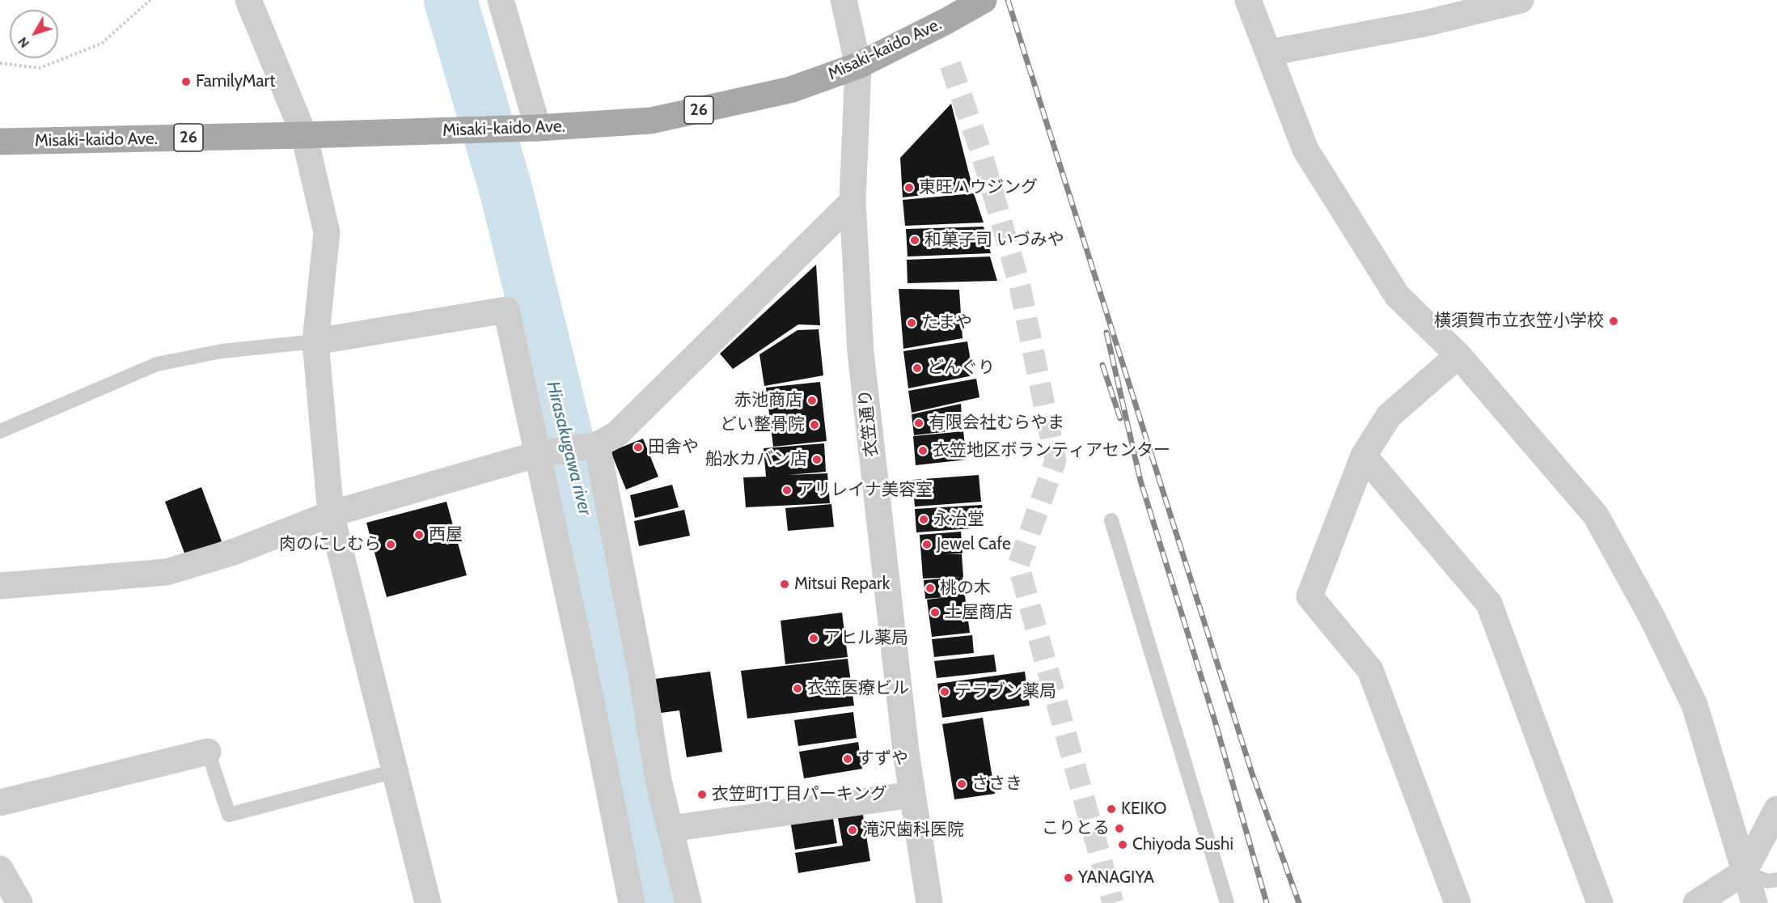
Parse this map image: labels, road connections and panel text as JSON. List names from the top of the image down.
{
  "streets": {
    "main road": ["Misaki-kaido Ave.", "26"],
    "street": ["衣笠通り"]
  },
  "crossings": [
    ["Misaki-kaido Ave.", "衣笠通り"]
  ],
  "water": ["Hirasakugawa river"],
  "places": [
    "FamilyMart",
    "東旺ハウジング",
    "和菓子司 いづみや",
    "横須賀市立衣笠小学校",
    "たまや",
    "どんぐり",
    "赤池商店",
    "有限会社むらやま",
    "どい整骨院",
    "田舎や",
    "衣笠地区ボランティアセンター",
    "船水カバン店",
    "アリレイナ美容室",
    "永治堂",
    "西屋",
    "肉のにしむら",
    "Jewel Cafe",
    "Mitsui Repark",
    "桃の木",
    "土屋商店",
    "アヒル薬局",
    "衣笠医療ビル",
    "テラブン薬局",
    "すずや",
    "ささき",
    "衣笠町1丁目パーキング",
    "KEIKO",
    "こりとる",
    "滝沢歯科医院",
    "Chiyoda Sushi",
    "YANAGIYA"
  ],
  "north": "bottom left"
}
